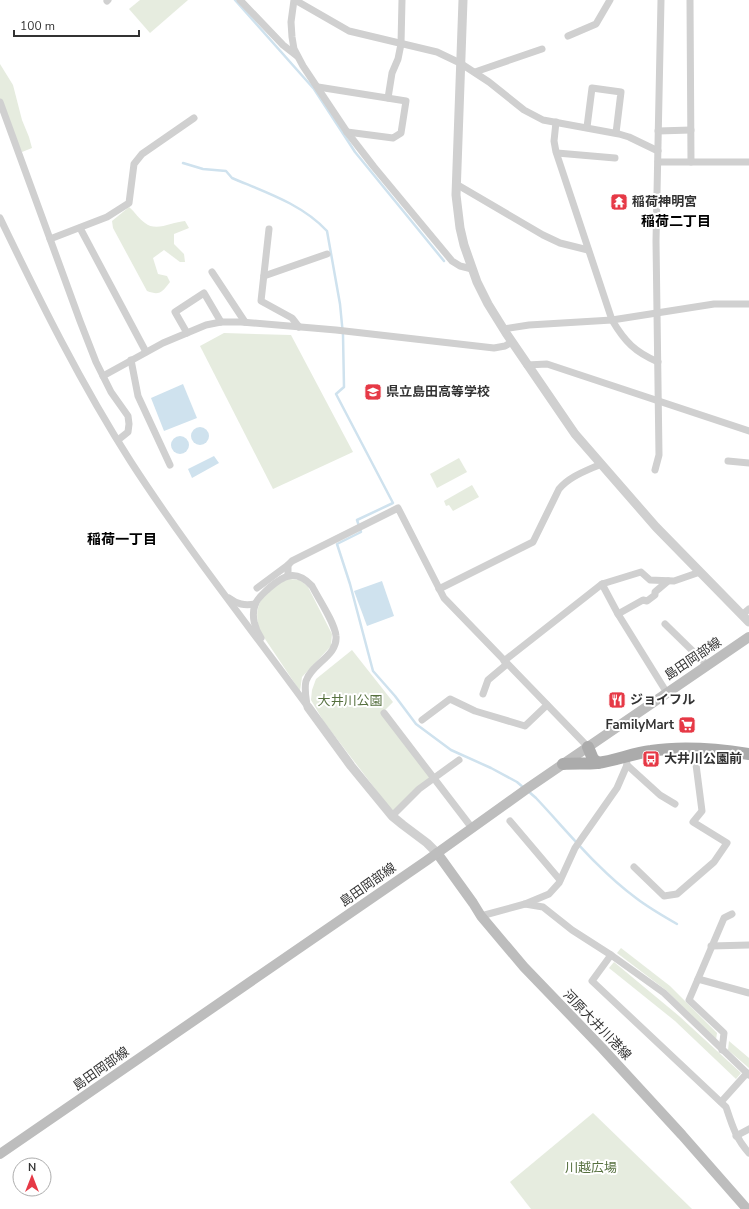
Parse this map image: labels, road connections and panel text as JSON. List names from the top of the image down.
{
  "streets": {
    "main road": ["島田岡部線", "河原大井川港線"]
  },
  "crossings": [
    ["島田岡部線", "河原大井川港線"]
  ],
  "districts": ["稲荷二丁目", "稲荷一丁目"],
  "parks": ["大井川公園", "川越広場"],
  "places": {
    "temple": ["稲荷神明宮"],
    "school or university": ["県立島田高等学校"],
    "restaurant": ["ジョイフル"],
    "supermarket": ["FamilyMart"],
    "bus stop": ["大井川公園前"]
  },
  "scale_bar": "100 m",
  "north": "top"
}
